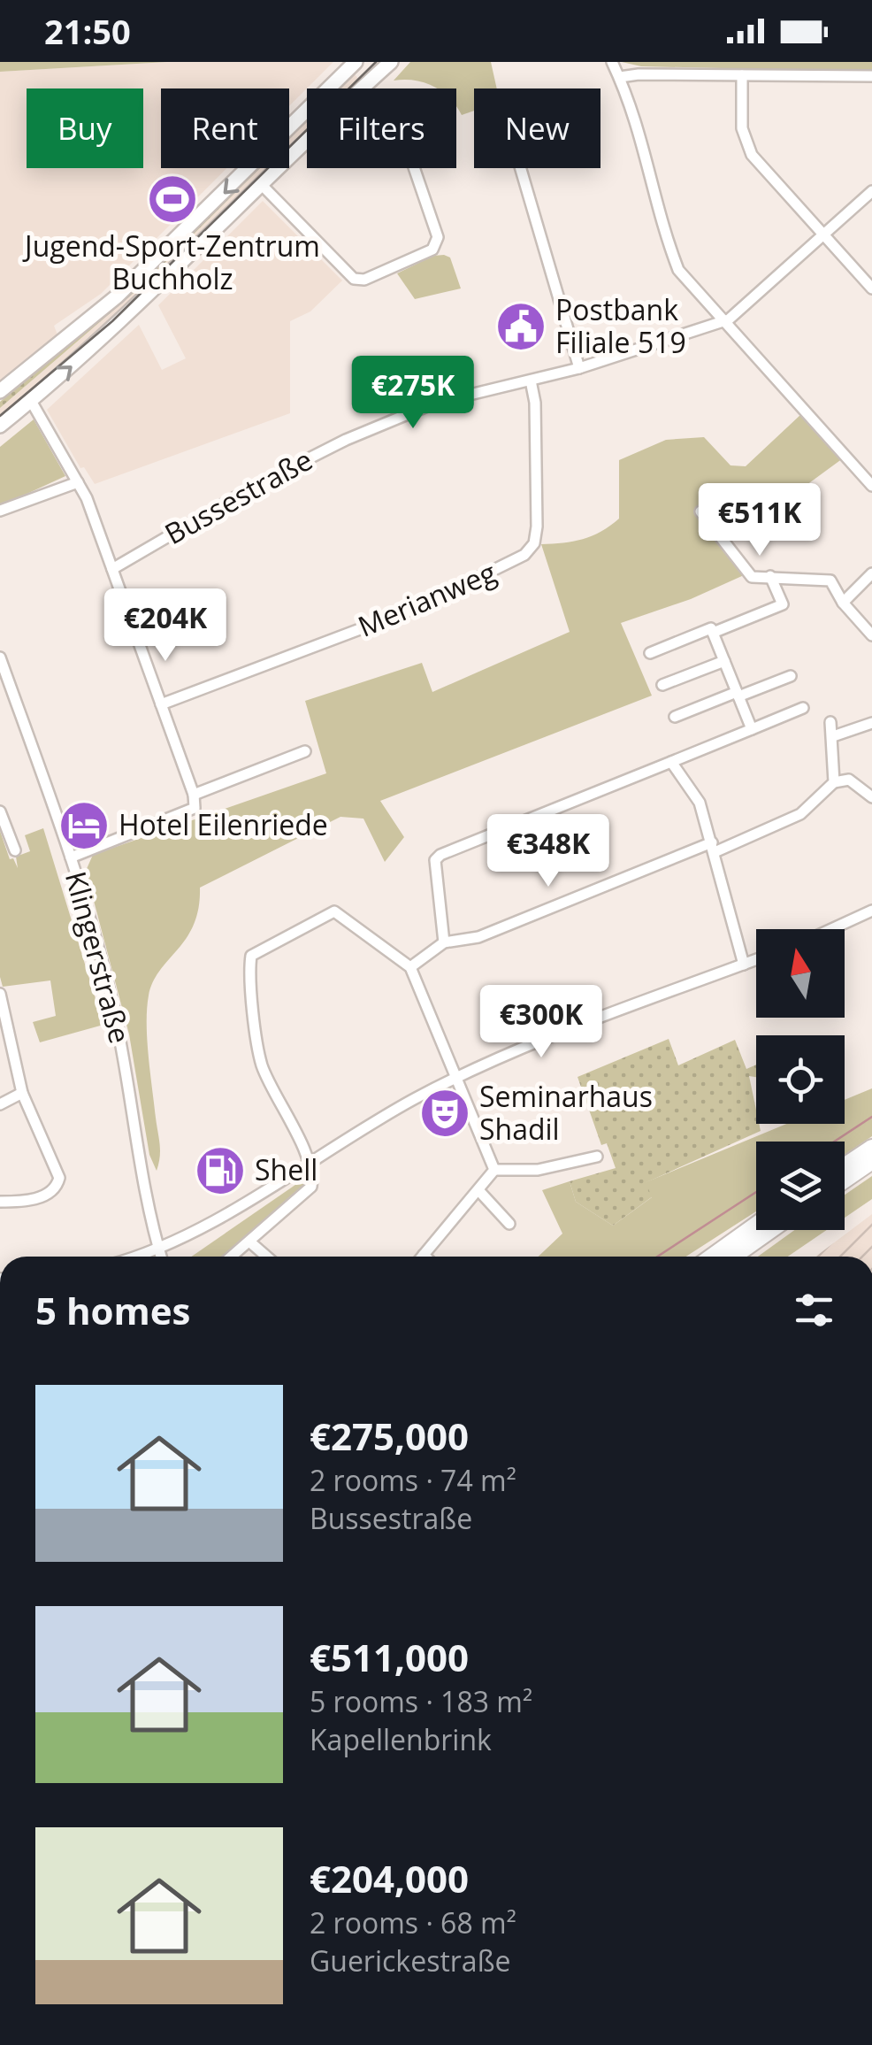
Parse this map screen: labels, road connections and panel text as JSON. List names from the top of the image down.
{
  "streets": {
    "street": ["Bussestraße", "Merianweg", "Klingerstraße"]
  },
  "crossings": [
    ["Bussestraße", "Merianweg"]
  ],
  "places": {
    "sports": ["Jugend-Sport-Zentrum Buchholz"],
    "public building": ["Postbank Filiale 519"],
    "hotel": ["Hotel Eilenriede"],
    "theatre": ["Seminarhaus Shadil"],
    "fuel station": ["Shell"]
  },
  "north": "top",
  "page": {
    "status": "21:50",
    "chip": [
      "Buy",
      "Rent",
      "Filters",
      "New"
    ],
    "price": [
      "€275K",
      "€511K",
      "€204K",
      "€348K",
      "€300K"
    ],
    "heading": "5 homes",
    "list": [
      {
        "name": "€275,000",
        "note": "2 rooms · 74 m² · Bussestraße"
      },
      {
        "name": "€511,000",
        "note": "5 rooms · 183 m² · Kapellenbrink"
      },
      {
        "name": "€204,000",
        "note": "2 rooms · 68 m² · Guerickestraße"
      }
    ]
  }
}
